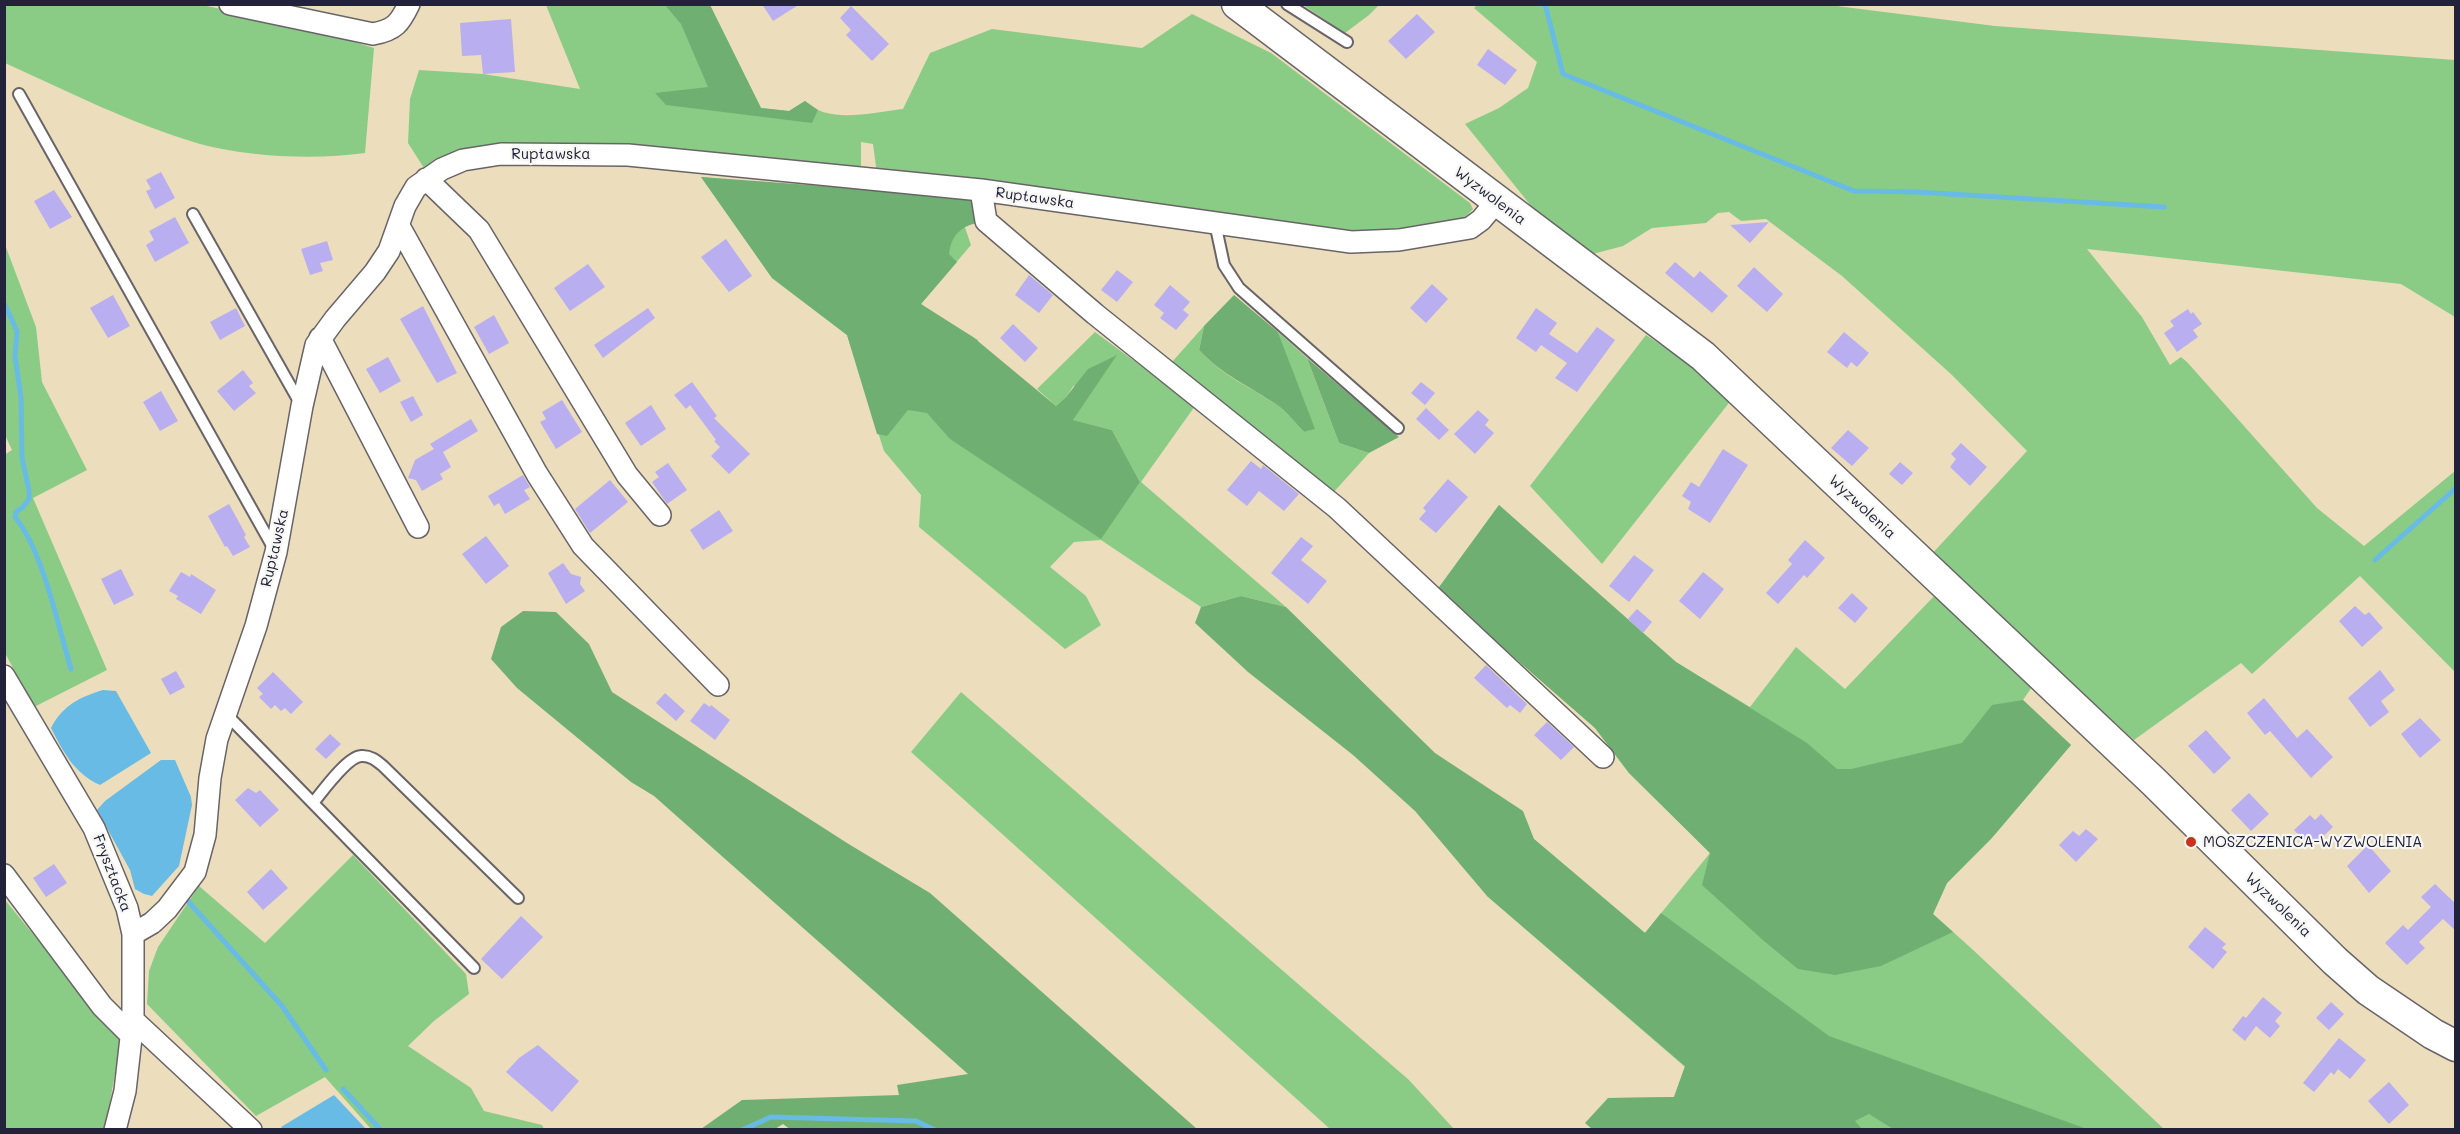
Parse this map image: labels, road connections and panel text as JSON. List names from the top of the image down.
{
  "streets": {
    "street": ["Ruptawska", "Wyzwolenia", "Frysztacka"]
  },
  "crossings": [
    ["Ruptawska", "Wyzwolenia"],
    ["Ruptawska", "Frysztacka"]
  ],
  "places": ["MOSZCZENICA-WYZWOLENIA"]
}
